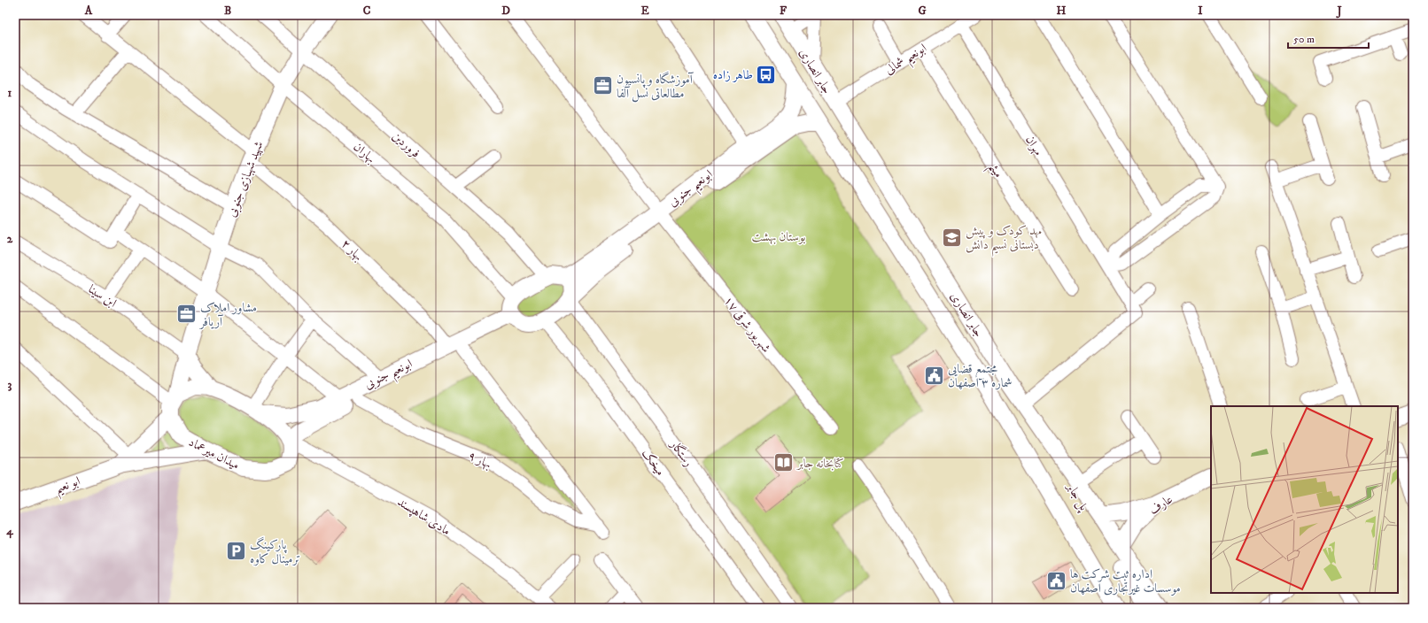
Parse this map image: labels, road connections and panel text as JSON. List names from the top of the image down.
{
  "streets": {
    "main road": [
      "جابر انصاری",
      "شهید شهبازی جنوبی",
      "ابونعیم جنوبی",
      "میدان میرعماد",
      "ابو نعیم",
      "پل جابر",
      "عارف"
    ],
    "street": [
      "ابونعیم شمالی",
      "فروردین",
      "مهران",
      "بهاران",
      "میثم",
      "بهار ۲",
      "ابن سینا",
      "۱۷ شهریور شرقی",
      "رستگار",
      "بهار ۹",
      "میخک",
      "مادی شاهپسند"
    ]
  },
  "crossings": [
    ["ابونعیم شمالی", "جابر انصاری"],
    ["ابونعیم شمالی", "مهران"],
    ["ابونعیم شمالی", "میثم"],
    ["جابر انصاری", "ابونعیم جنوبی"],
    ["جابر انصاری", "پل جابر"],
    ["جابر انصاری", "عارف"],
    ["فروردین", "بهاران"],
    ["فروردین", "شهید شهبازی جنوبی"],
    ["فروردین", "ابونعیم جنوبی"],
    ["فروردین", "رستگار"],
    ["فروردین", "میخک"],
    ["بهاران", "شهید شهبازی جنوبی"],
    ["بهاران", "ابونعیم جنوبی"],
    ["بهاران", "رستگار"],
    ["بهاران", "میخک"],
    ["شهید شهبازی جنوبی", "بهار ۲"],
    ["شهید شهبازی جنوبی", "ابن سینا"],
    ["شهید شهبازی جنوبی", "میدان میرعماد"],
    ["شهید شهبازی جنوبی", "ابو نعیم"],
    ["ابونعیم جنوبی", "بهار ۲"],
    ["ابونعیم جنوبی", "۱۷ شهریور شرقی"],
    ["ابونعیم جنوبی", "میدان میرعماد"],
    ["ابونعیم جنوبی", "رستگار"],
    ["ابونعیم جنوبی", "بهار ۹"],
    ["ابونعیم جنوبی", "میخک"],
    ["ابونعیم جنوبی", "مادی شاهپسند"],
    ["میدان میرعماد", "ابو نعیم"],
    ["میدان میرعماد", "مادی شاهپسند"],
    ["رستگار", "میخک"]
  ],
  "parks": ["بوستان بهشت"],
  "places": {
    "bus stop": ["طاهر زاده"],
    "office": ["آموزشگاه و پانسیون مطالعاتی نسل آلفا", "مشاور املاک آریافر"],
    "school or university": ["مهد کودک و پیش دبستانی نسیم دانش"],
    "public building": ["مجتمع قضایی شماره ۳ اصفهان", "اداره ثبت شرکت ها موسسات غیرتجاری اصفهان"],
    "library": ["کتابخانه جابر"],
    "parking": ["پارکینگ ترمینال کاوه"]
  },
  "scale_bar": "50 m",
  "grid": {
    "columns": [
      "A",
      "B",
      "C",
      "D",
      "E",
      "F",
      "G",
      "H",
      "I",
      "J"
    ],
    "rows": [
      "1",
      "2",
      "3",
      "4"
    ]
  }
}
